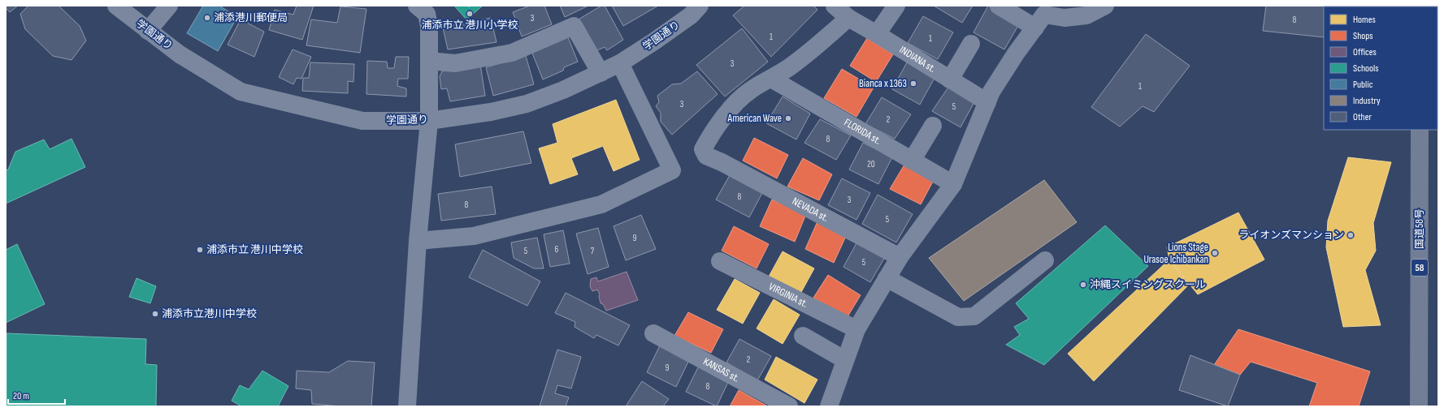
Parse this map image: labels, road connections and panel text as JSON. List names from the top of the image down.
{
  "streets": {
    "highway": ["国道58号", "58"],
    "street": [
      "学園通り",
      "INDIANA st.",
      "FLORIDA st.",
      "NEVADA st.",
      "VIRGINIA st.",
      "KANSAS st."
    ]
  },
  "crossings": [
    ["FLORIDA st.", "NEVADA st."]
  ],
  "places": [
    "浦添市立 港川小学校",
    "浦添港川郵便局",
    "Bianca x 1363",
    "American Wave",
    "ライオンズマンション",
    "浦添市立 港川中学校",
    "Lions Stage Urasoe Ichibankan",
    "沖縄スイミングスクール",
    "浦添市立港川中学校"
  ],
  "house_numbers": [
    "3",
    "8",
    "1",
    "1",
    "3",
    "1",
    "3",
    "5",
    "2",
    "8",
    "20",
    "8",
    "3",
    "8",
    "5",
    "9",
    "6",
    "5",
    "7",
    "5",
    "2",
    "9",
    "8"
  ],
  "legend": [
    "Homes",
    "Shops",
    "Offices",
    "Schools",
    "Public",
    "Industry",
    "Other"
  ],
  "scale_bar": "20 m"
}
